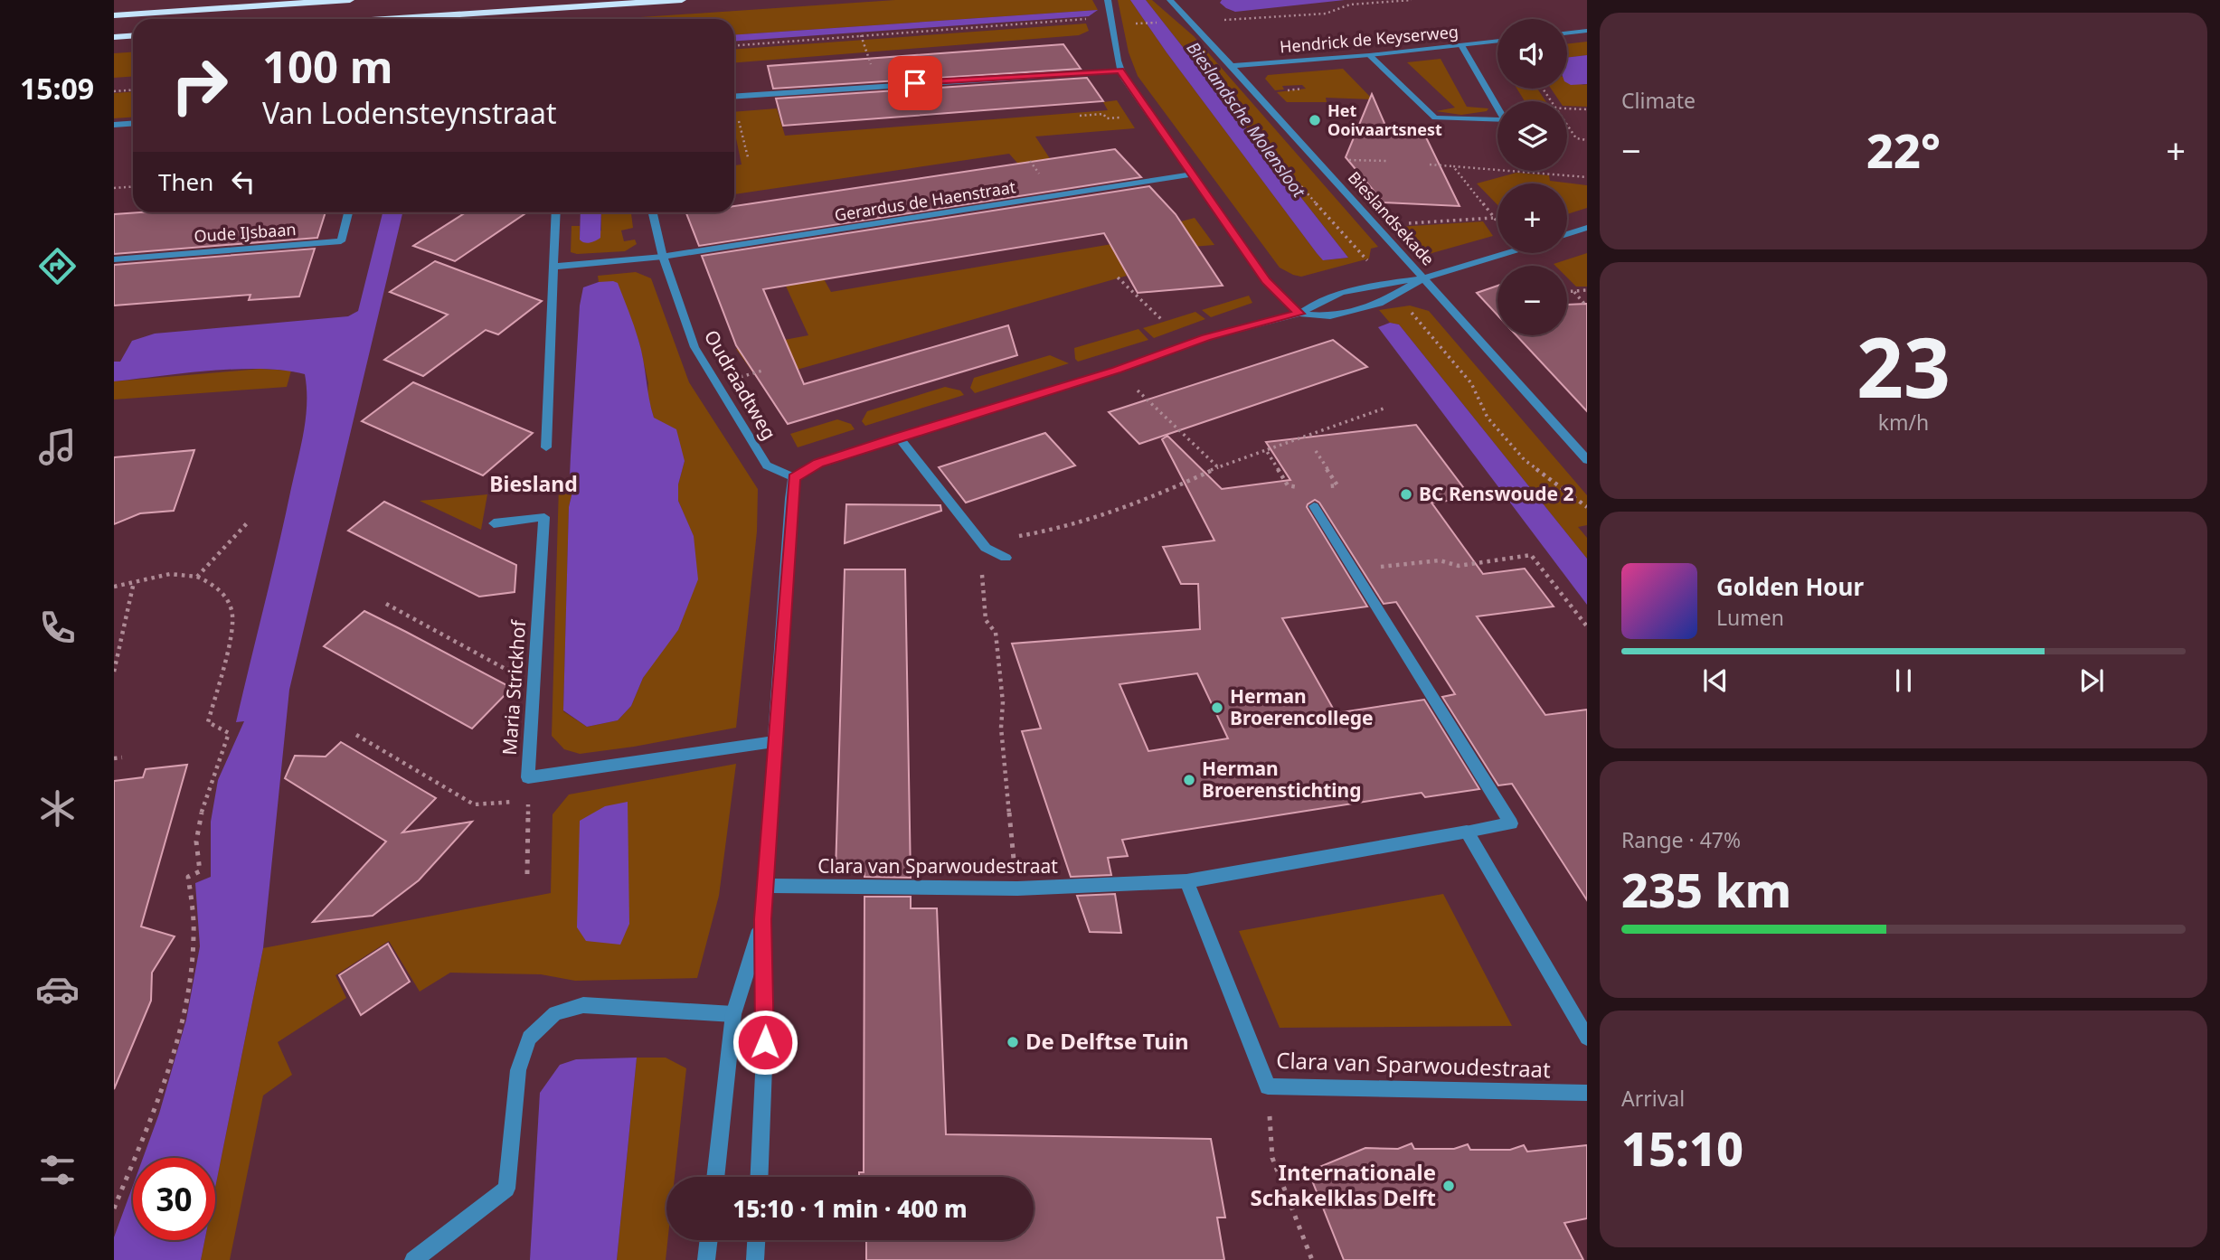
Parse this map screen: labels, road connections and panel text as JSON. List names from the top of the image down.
{
  "streets": {
    "street": [
      "Hendrick de Keyserweg",
      "Gerardus de Haenstraat",
      "Bieslandsekade",
      "Oude IJsbaan",
      "Oudraadtweg",
      "Maria Strickhof",
      "Clara van Sparwoudestraat"
    ]
  },
  "crossings": [
    ["Hendrick de Keyserweg", "Bieslandsekade"],
    ["Gerardus de Haenstraat", "Oudraadtweg"]
  ],
  "districts": ["Biesland"],
  "water": ["Bieslandsche Molensloot"],
  "places": [
    "Het Ooivaartsnest",
    "BC Renswoude 2",
    "Herman Broerencollege",
    "Herman Broerenstichting",
    "De Delftse Tuin",
    "Internationale Schakelklas Delft"
  ],
  "page": {
    "tabs": "15:09",
    "tile": [
      "Climate",
      ["23", "km/h"],
      ["Range · 47%", "235 km"],
      ["Arrival", "15:10"]
    ],
    "map_buttons": ["+", "−"],
    "turn": ["100 m", "Van Lodensteynstraat"],
    "heat": ["−", "22°", "+"],
    "then": "Then",
    "song": ["Golden Hour", "Lumen"],
    "limit": "30",
    "trip": "15:10 · 1 min · 400 m"
  }
}
